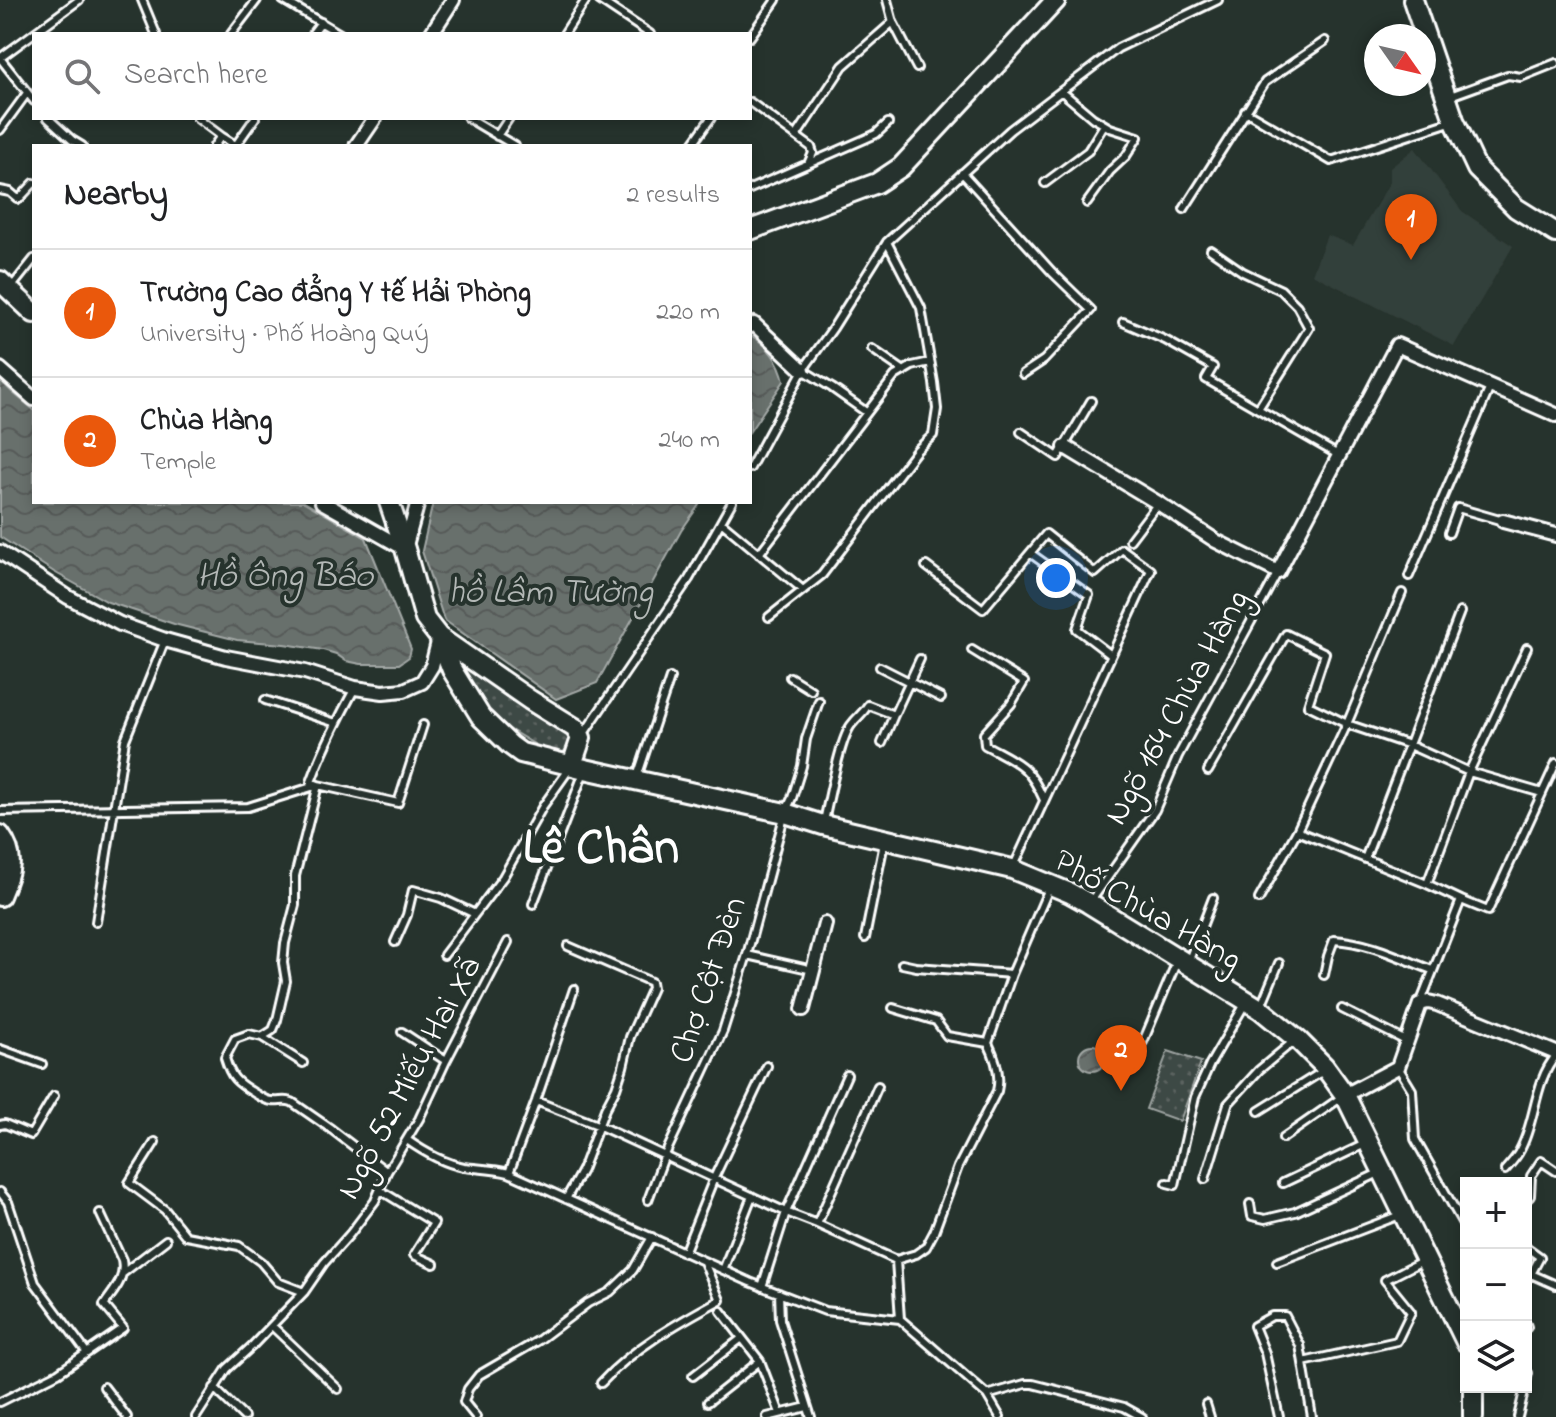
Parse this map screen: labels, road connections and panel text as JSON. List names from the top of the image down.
{
  "streets": {
    "street": ["Phố Chùa Hàng"],
    "lane": ["Ngõ 164 Chùa Hàng", "Chợ Cột Đèn", "Ngõ 52 Miếu Hai Xã"]
  },
  "crossings": [
    ["Ngõ 164 Chùa Hàng", "Phố Chùa Hàng"],
    ["Phố Chùa Hàng", "Chợ Cột Đèn"]
  ],
  "districts": ["Lê Chân"],
  "water": ["Hồ Ông Báo", "hồ Lâm Tường"],
  "north": "bottom right",
  "page": {
    "search": "Search here",
    "heading": ["Nearby", "2 results"],
    "pins": ["1", "2"],
    "list": [
      {
        "mark": "1",
        "name": "Trường Cao đẳng Y tế Hải Phòng",
        "note": "University · Phố Hoàng Quý",
        "value": "220 m"
      },
      {
        "mark": "2",
        "name": "Chùa Hàng",
        "note": "Temple",
        "value": "240 m"
      }
    ],
    "map_buttons": ["+", "−"]
  }
}
